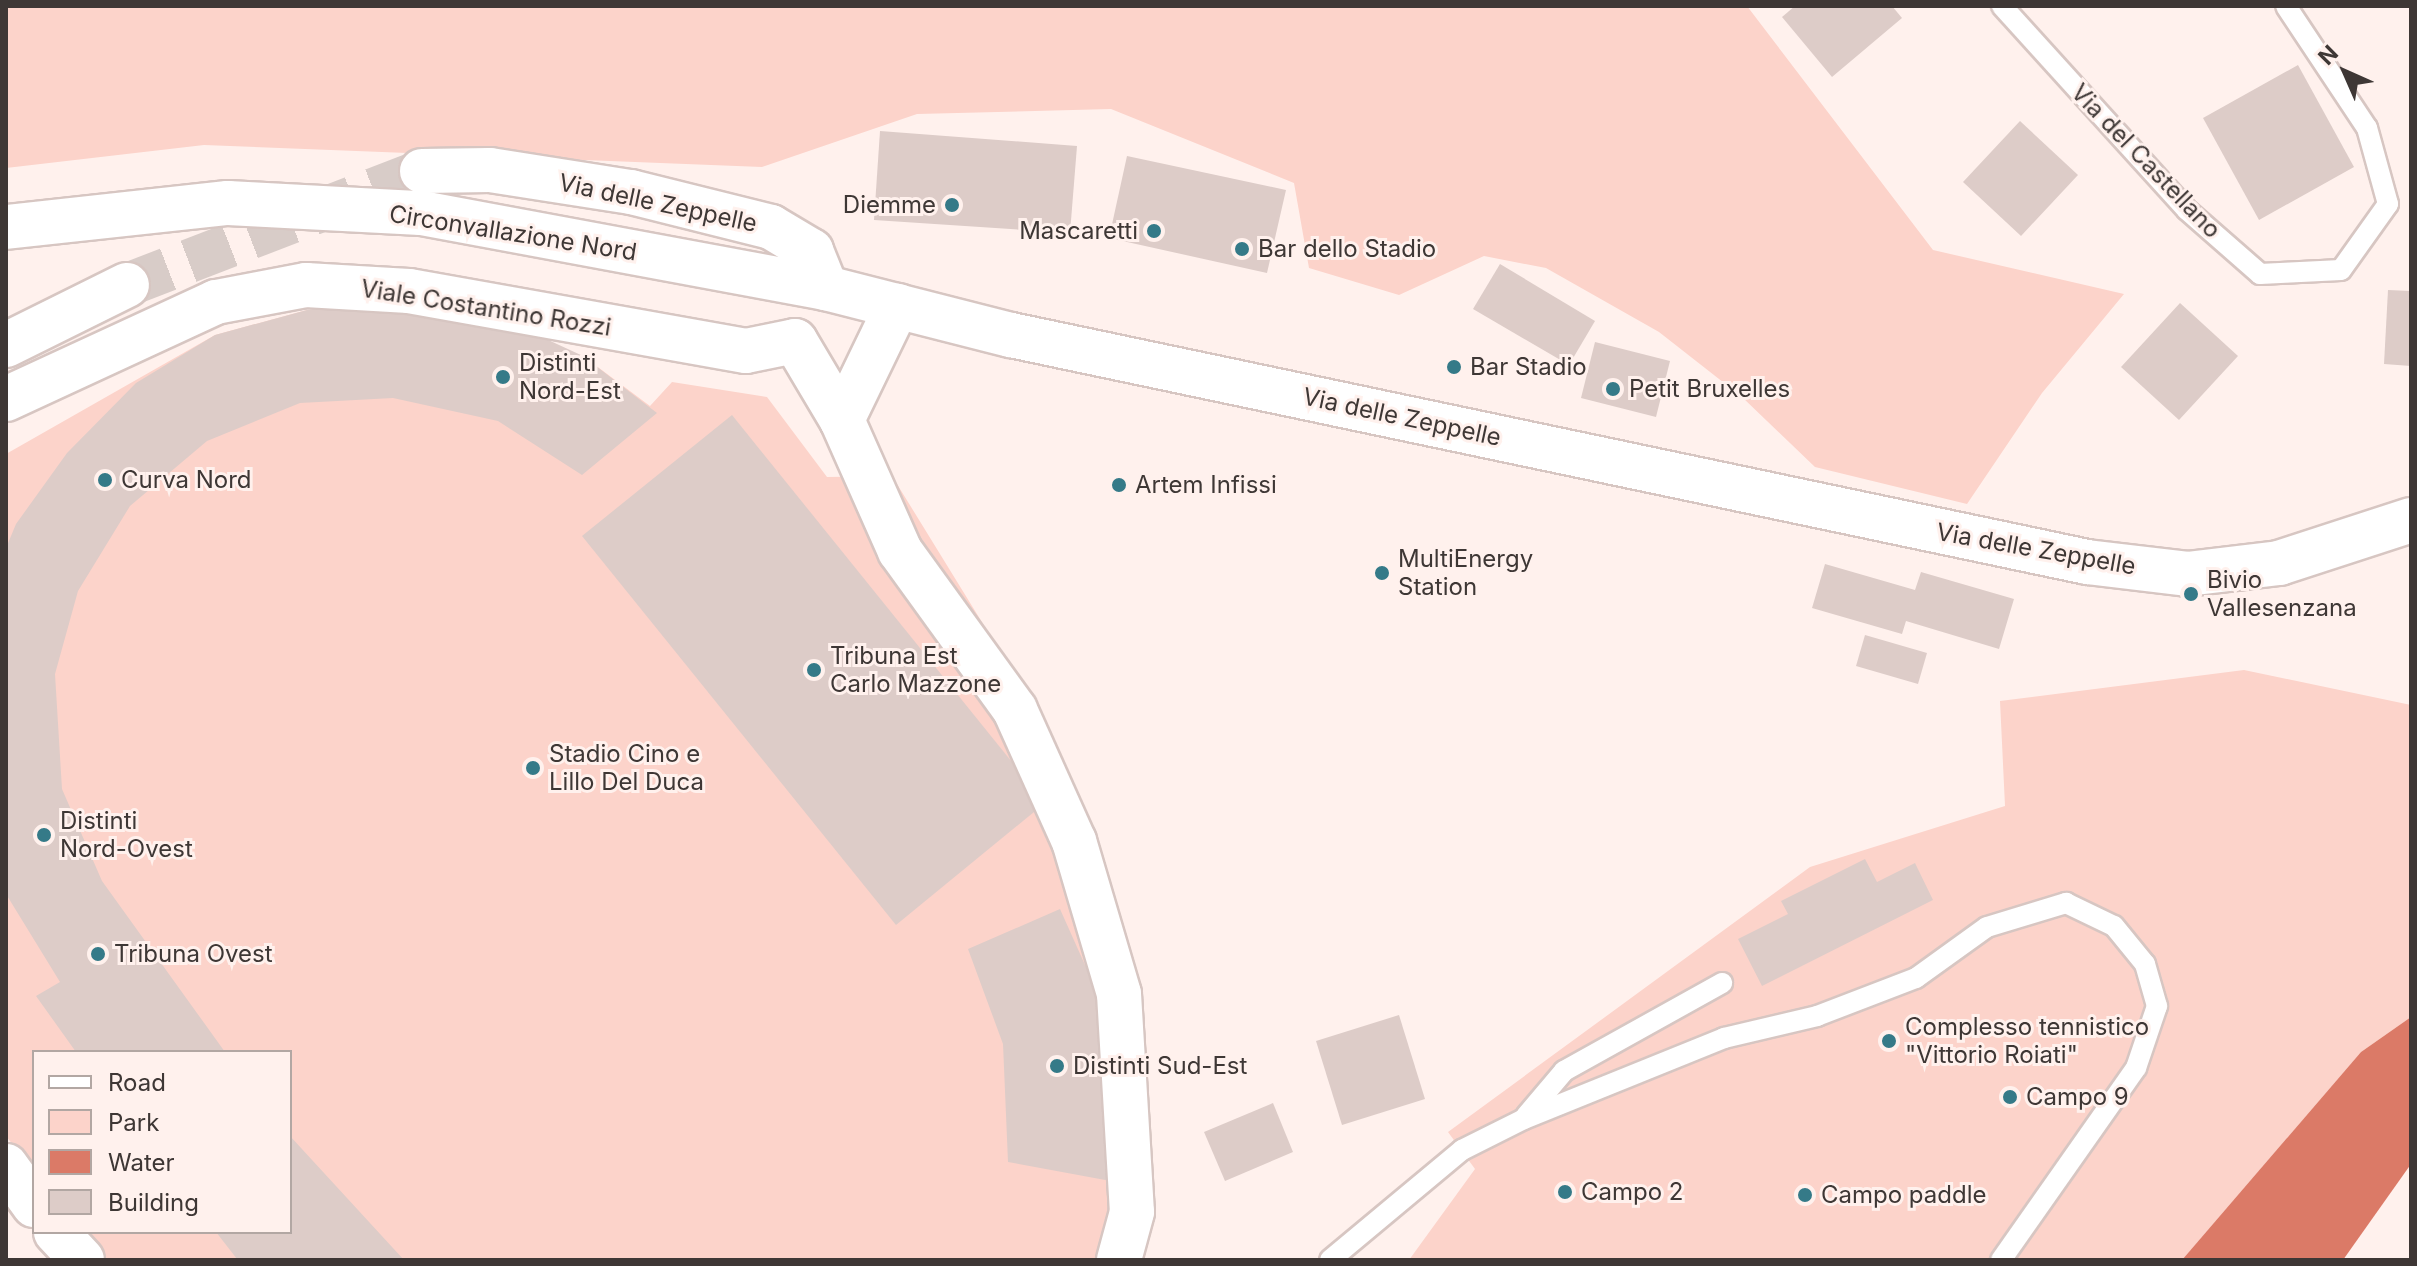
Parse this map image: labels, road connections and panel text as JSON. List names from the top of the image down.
{
  "streets": {
    "street": ["Via delle Zeppelle", "Circonvallazione Nord", "Viale Costantino Rozzi"],
    "lane": ["Via del Castellano"]
  },
  "crossings": [
    ["Via delle Zeppelle", "Circonvallazione Nord"]
  ],
  "places": [
    "Diemme",
    "Mascaretti",
    "Bar dello Stadio",
    "Bar Stadio",
    "Distinti Nord-Est",
    "Petit Bruxelles",
    "Curva Nord",
    "Artem Infissi",
    "MultiEnergy Station",
    "Bivio Vallesenzana",
    "Tribuna Est Carlo Mazzone",
    "Stadio Cino e Lillo Del Duca",
    "Distinti Nord-Ovest",
    "Tribuna Ovest",
    "Complesso tennistico \"Vittorio Roiati\"",
    "Distinti Sud-Est",
    "Campo 9",
    "Campo 2",
    "Campo paddle"
  ],
  "legend": [
    "Road",
    "Park",
    "Water",
    "Building"
  ],
  "north": "top left"
}
